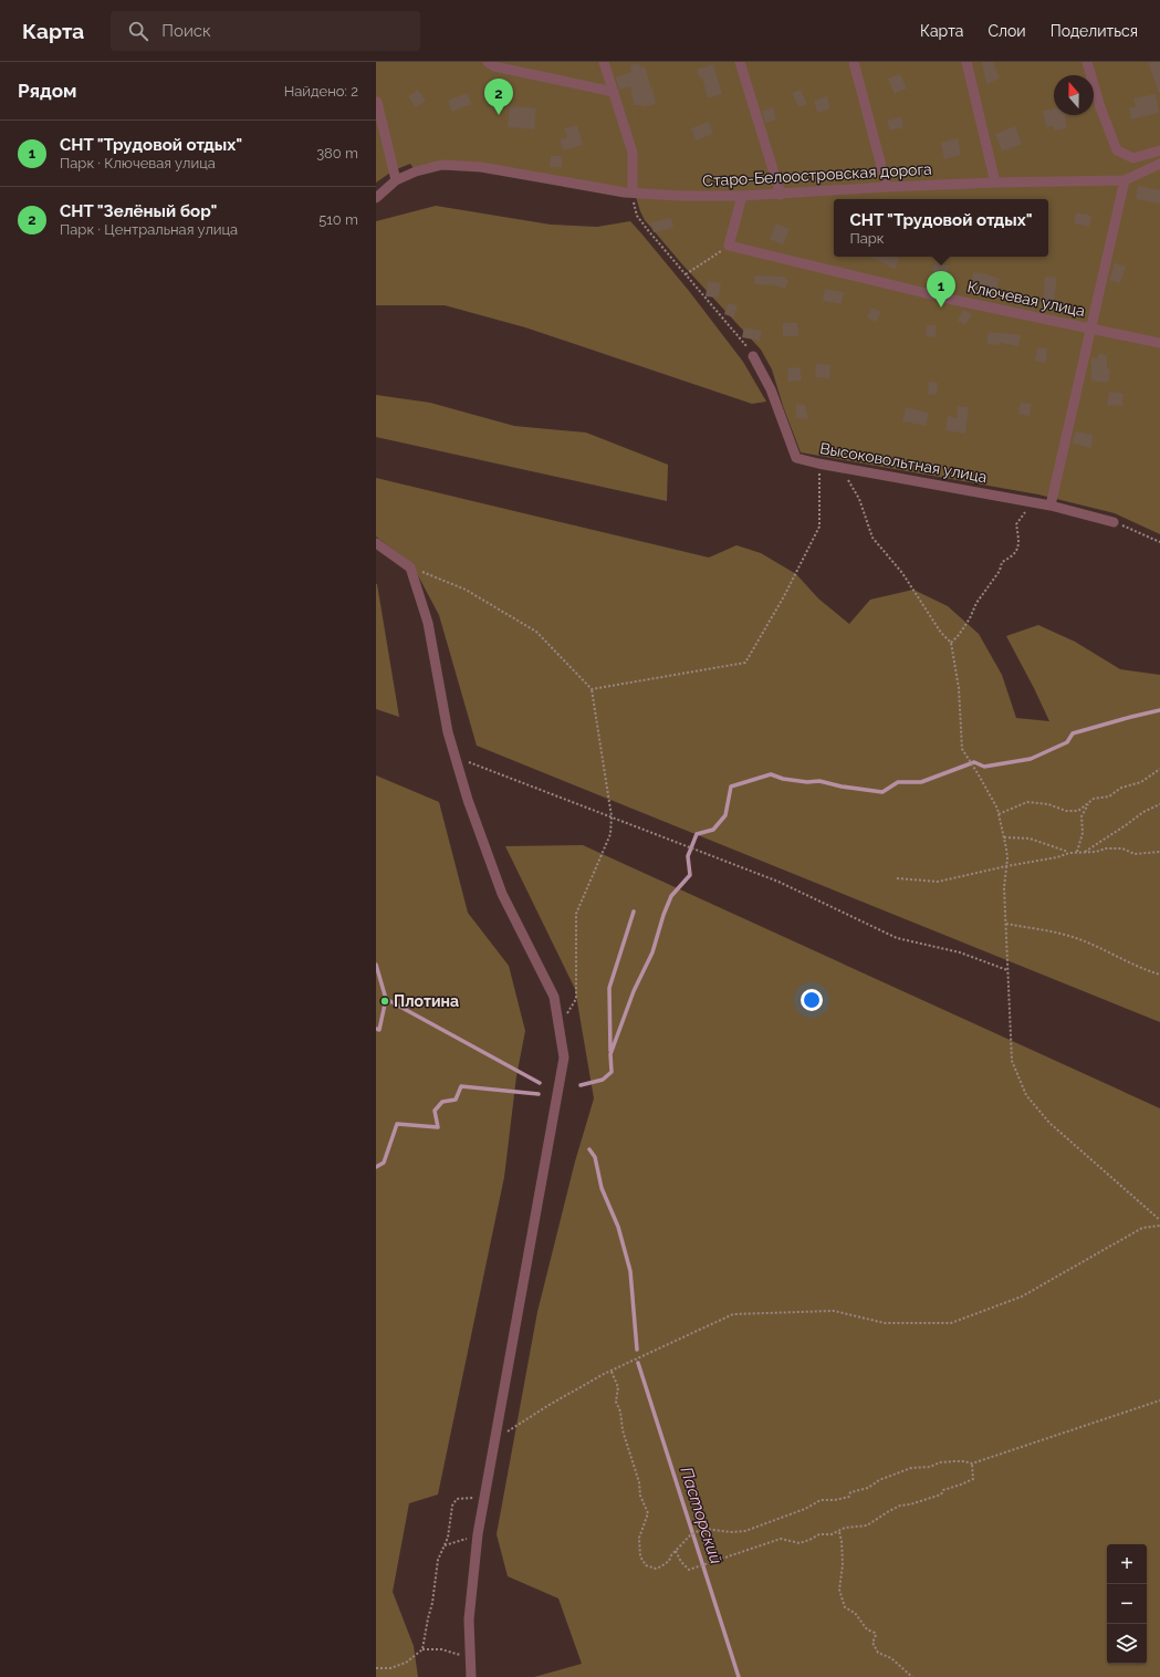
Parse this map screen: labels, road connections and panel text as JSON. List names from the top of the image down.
{
  "streets": {
    "street": ["Старо-Белоостровская дорога", "Ключевая улица", "Высоковольтная улица"]
  },
  "water": ["Пасторский"],
  "places": ["Плотина"],
  "north": "top",
  "page": {
    "header": "Карта",
    "search": "Поиск",
    "nav": ["Карта", "Слои", "Поделиться"],
    "heading": ["Рядом", "Найдено: 2"],
    "pins": ["2", "1"],
    "list": [
      {
        "mark": "1",
        "name": "СНТ \"Трудовой отдых\"",
        "note": "Парк · Ключевая улица",
        "value": "380 m"
      },
      {
        "mark": "2",
        "name": "СНТ \"Зелёный бор\"",
        "note": "Парк · Центральная улица",
        "value": "510 m"
      }
    ],
    "popup": ["СНТ \"Трудовой отдых\"", "Парк"],
    "map_buttons": ["+", "−"]
  }
}
